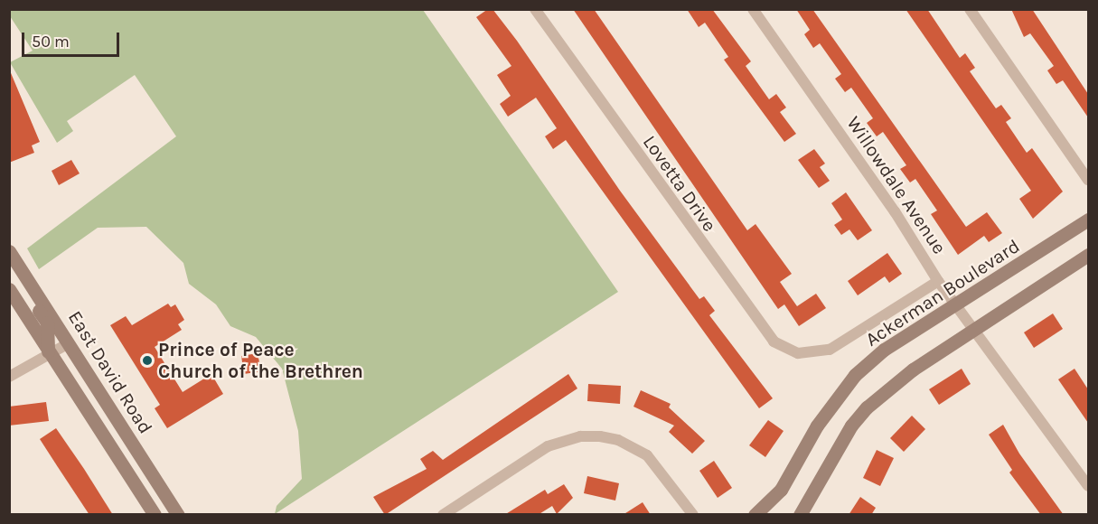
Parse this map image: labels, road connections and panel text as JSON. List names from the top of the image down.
{
  "streets": {
    "street": [
      "Lovetta Drive",
      "Willowdale Avenue",
      "Ackerman Boulevard",
      "East David Road"
    ]
  },
  "crossings": [
    ["Lovetta Drive", "Willowdale Avenue"],
    ["Willowdale Avenue", "Ackerman Boulevard"]
  ],
  "places": ["Prince of Peace Church of the Brethren"],
  "scale_bar": "50 m"
}
